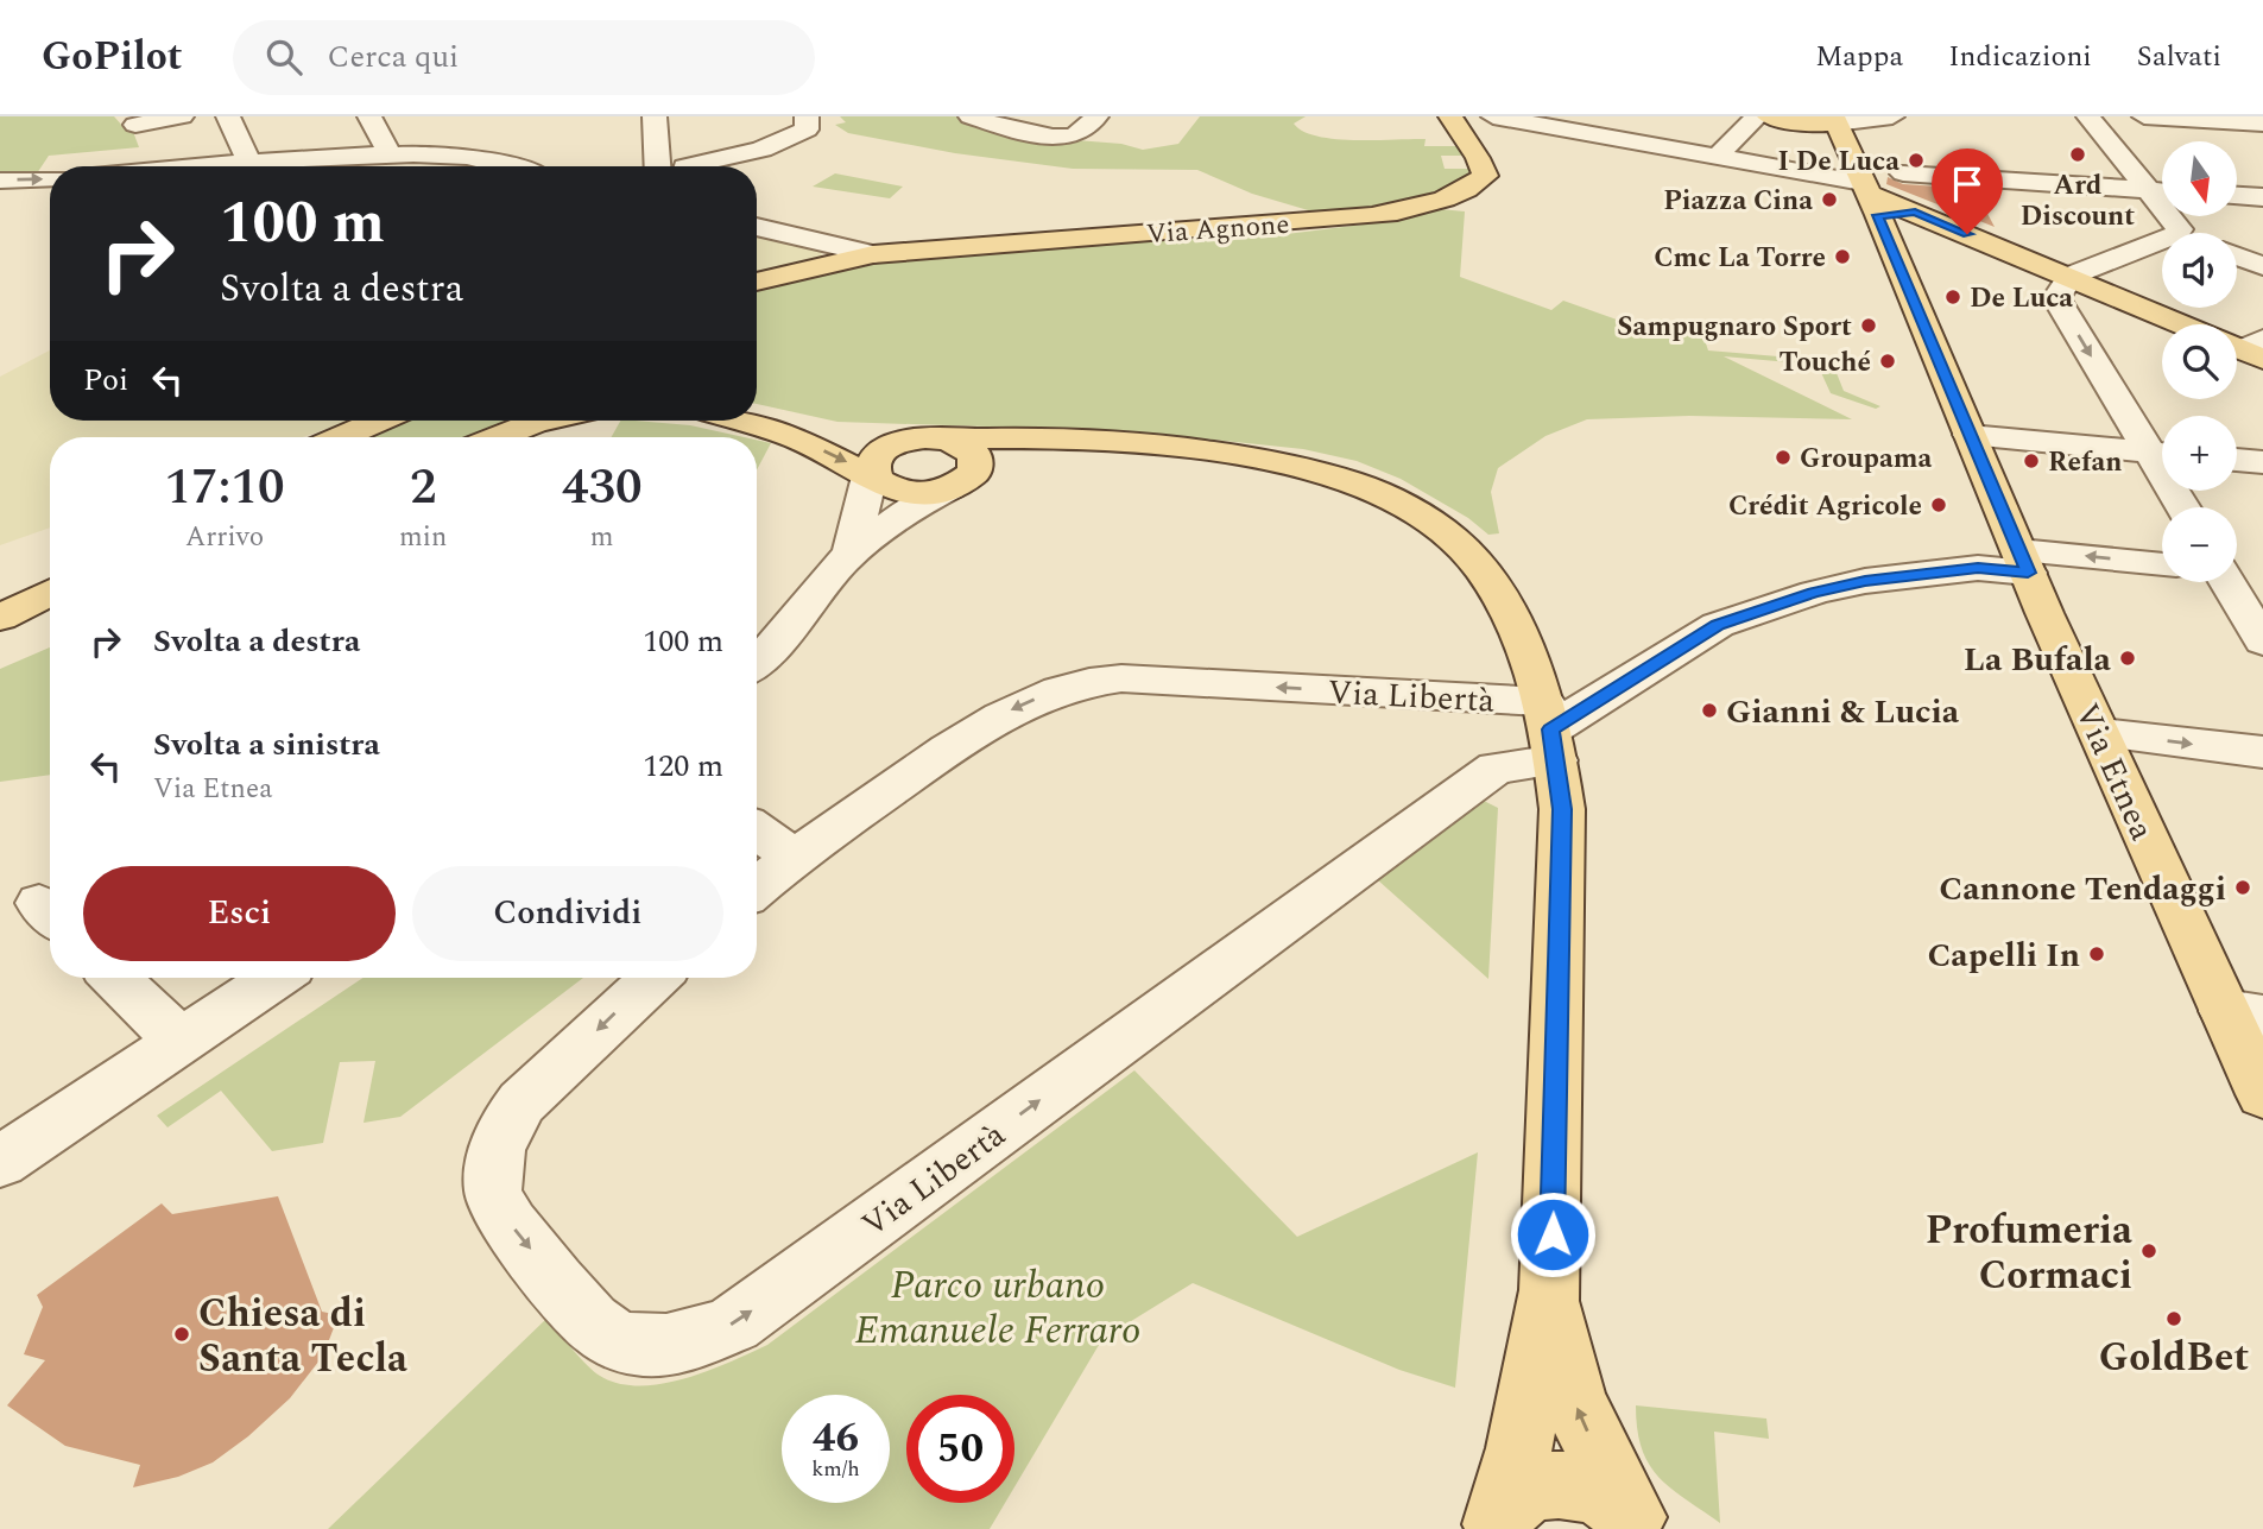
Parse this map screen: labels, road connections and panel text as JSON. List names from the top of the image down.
{
  "streets": {
    "main road": ["Via Agnone", "Via Etnea"],
    "street": ["Via Libertà"]
  },
  "parks": ["Parco urbano Emanuele Ferraro"],
  "places": [
    "Ard Discount",
    "I De Luca",
    "Piazza Cina",
    "Cmc La Torre",
    "De Luca",
    "Sampugnaro Sport",
    "Touché",
    "Groupama",
    "Refan",
    "Crédit Agricole",
    "La Bufala",
    "Gianni & Lucia",
    "Cannone Tendaggi",
    "Capelli In",
    "Profumeria Cormaci",
    "GoldBet",
    "Chiesa di Santa Tecla"
  ],
  "north": "bottom",
  "page": {
    "header": "GoPilot",
    "search": "Cerca qui",
    "nav": ["Mappa", "Indicazioni", "Salvati"],
    "map_buttons": ["+", "−"],
    "turn": ["100 m", "Svolta a destra"],
    "then": "Poi",
    "eta": [
      "17:10",
      "Arrivo",
      "2",
      "min",
      "430",
      "m"
    ],
    "list": [
      {
        "name": "Svolta a destra",
        "value": "100 m"
      },
      {
        "name": "Svolta a sinistra",
        "note": "Via Etnea",
        "value": "120 m"
      }
    ],
    "buttons": ["Esci", "Condividi"],
    "speed": "46 km/h",
    "limit": "50"
  }
}
